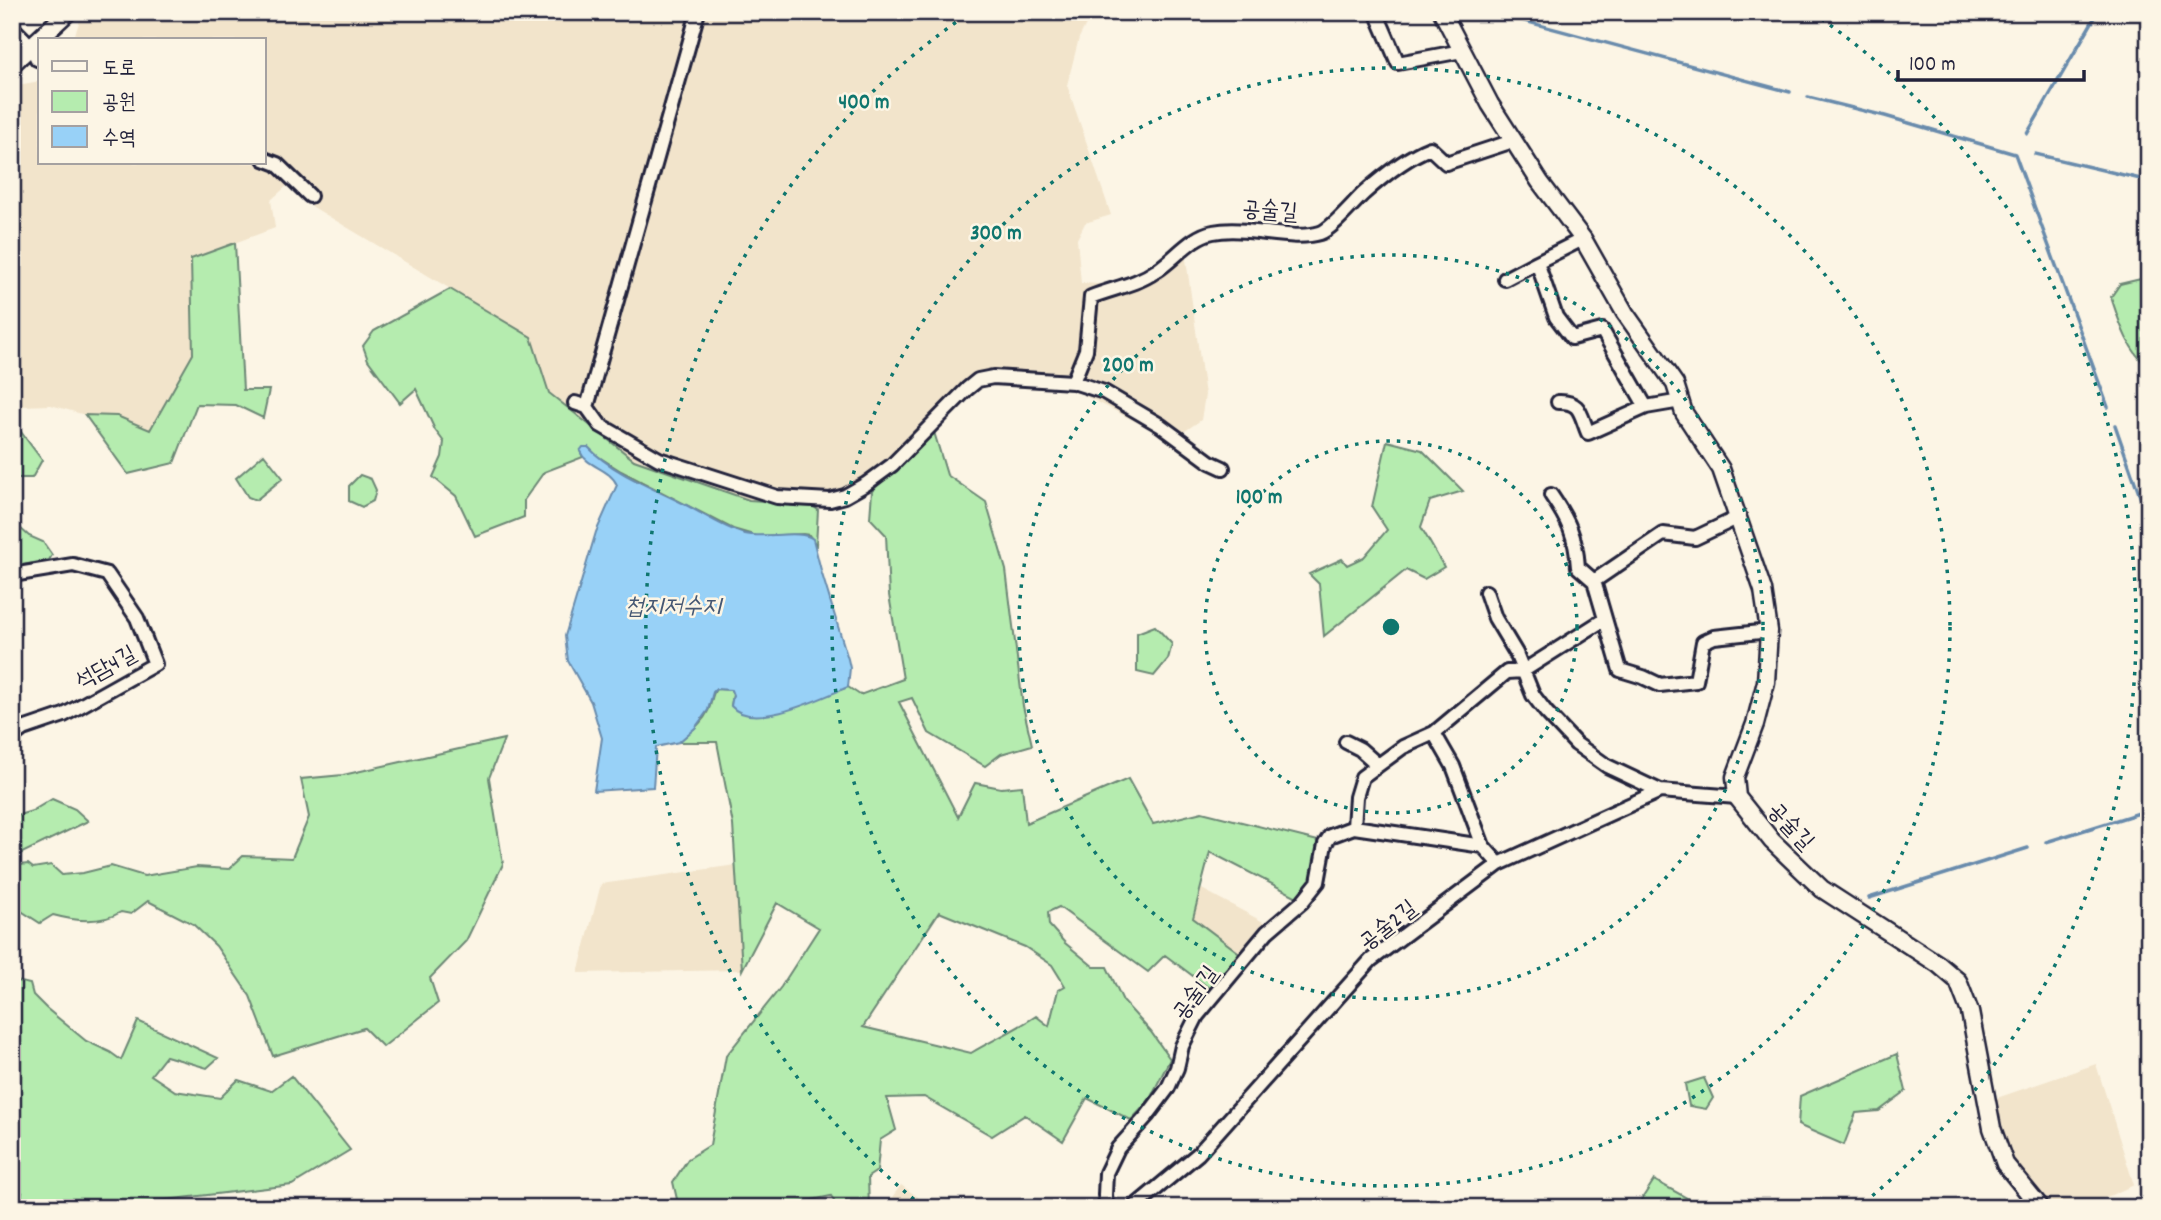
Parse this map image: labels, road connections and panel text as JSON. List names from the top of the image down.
{
  "streets": {
    "street": [
      "공술길",
      "석담4길",
      "공술2길",
      "공술1길"
    ]
  },
  "crossings": [
    ["공술길", "공술2길"]
  ],
  "water": ["첩지저수지"],
  "legend": ["도로", "공원", "수역"],
  "scale_bar": "100 m",
  "rings": [
    "400 m",
    "300 m",
    "200 m",
    "100 m"
  ]
}
